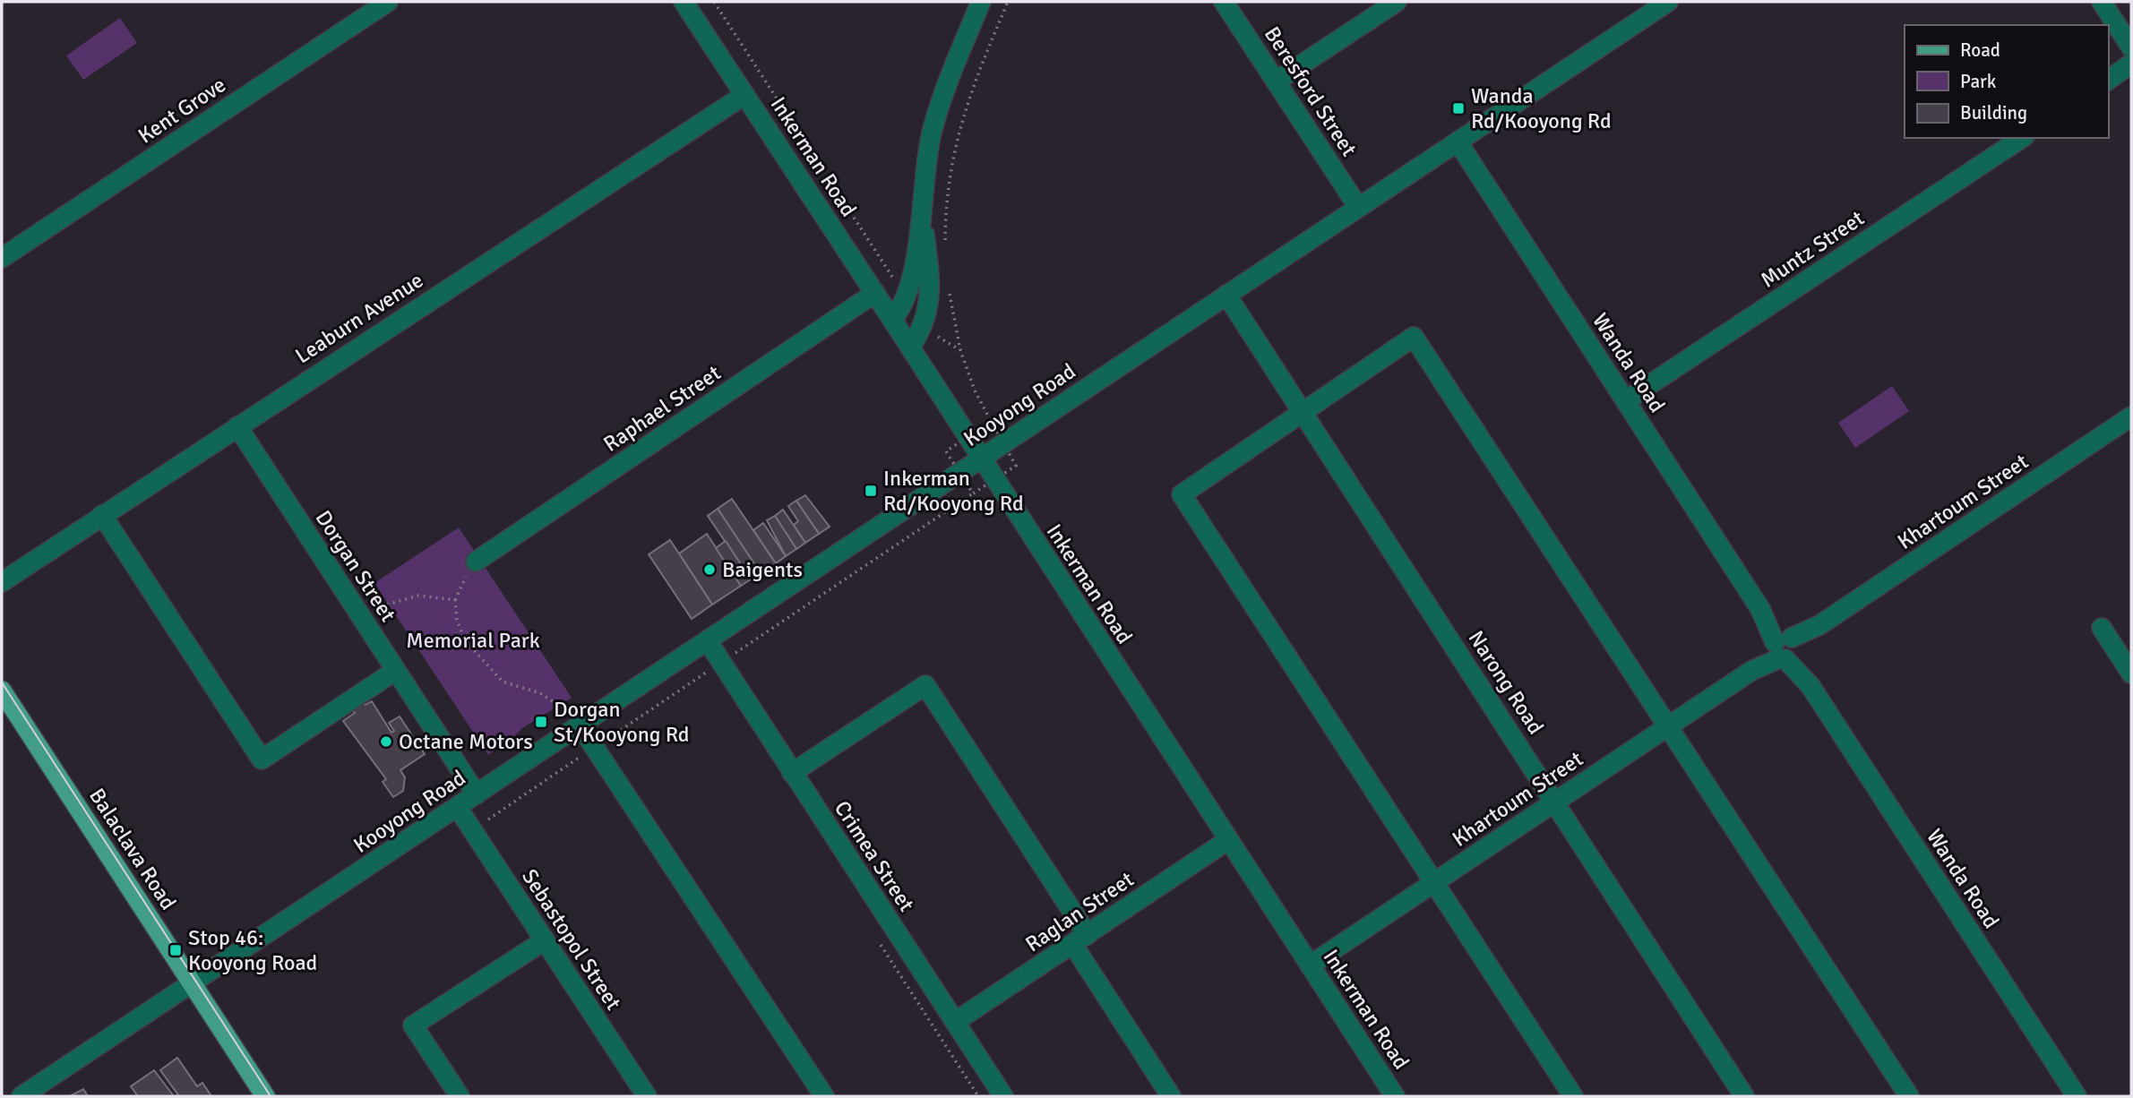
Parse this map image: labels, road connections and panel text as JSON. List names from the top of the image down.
{
  "streets": {
    "main road": ["Balaclava Road"],
    "street": [
      "Beresford Street",
      "Kent Grove",
      "Inkerman Road",
      "Muntz Street",
      "Leaburn Avenue",
      "Wanda Road",
      "Kooyong Road",
      "Raphael Street",
      "Khartoum Street",
      "Dorgan Street",
      "Narong Road",
      "Crimea Street",
      "Raglan Street",
      "Sebastopol Street"
    ]
  },
  "crossings": [
    ["Beresford Street", "Kooyong Road"],
    ["Inkerman Road", "Leaburn Avenue"],
    ["Inkerman Road", "Kooyong Road"],
    ["Inkerman Road", "Raphael Street"],
    ["Inkerman Road", "Khartoum Street"],
    ["Inkerman Road", "Raglan Street"],
    ["Muntz Street", "Wanda Road"],
    ["Leaburn Avenue", "Dorgan Street"],
    ["Wanda Road", "Kooyong Road"],
    ["Wanda Road", "Khartoum Street"],
    ["Kooyong Road", "Dorgan Street"],
    ["Kooyong Road", "Narong Road"],
    ["Kooyong Road", "Balaclava Road"],
    ["Kooyong Road", "Crimea Street"],
    ["Kooyong Road", "Sebastopol Street"],
    ["Khartoum Street", "Narong Road"],
    ["Crimea Street", "Raglan Street"]
  ],
  "parks": ["Memorial Park"],
  "places": {
    "transit": [
      "Wanda Rd/Kooyong Rd",
      "Inkerman Rd/Kooyong Rd",
      "Dorgan St/Kooyong Rd",
      "Stop 46: Kooyong Road"
    ],
    "other": ["Baigents", "Octane Motors"]
  },
  "legend": ["Road", "Park", "Building"]
}
